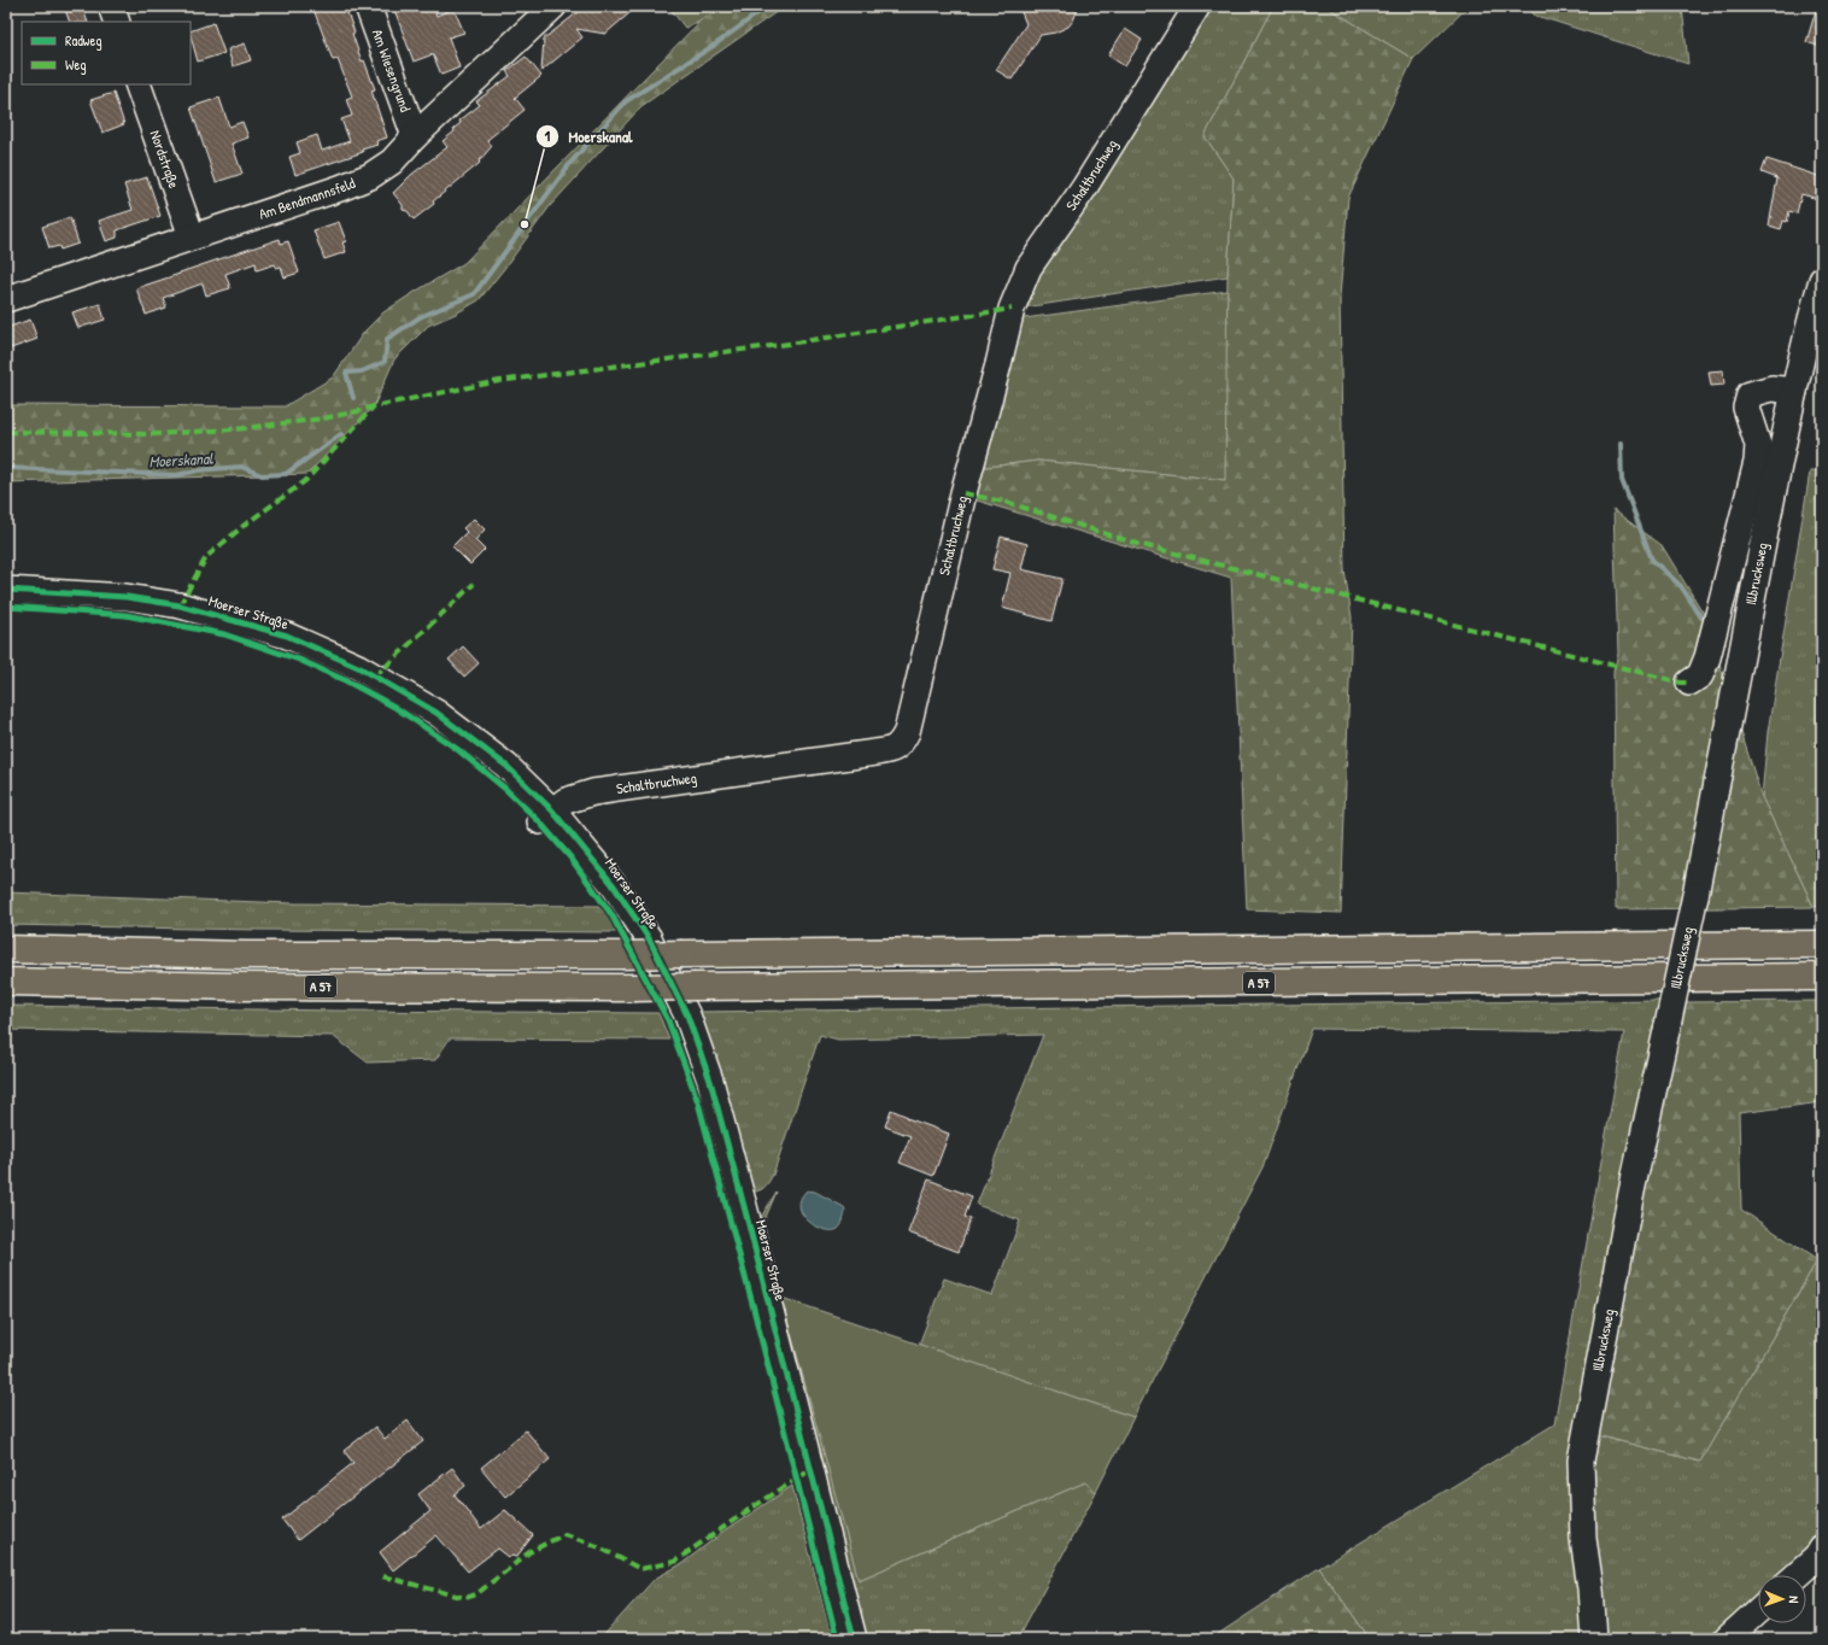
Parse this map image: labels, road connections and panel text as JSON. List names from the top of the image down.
{
  "streets": {
    "highway": ["A 57"],
    "street": [
      "Am Wiesengrund",
      "Nordstraße",
      "Schaltbruchweg",
      "Am Bendmannsfeld",
      "Illbrucksweg",
      "Moerser Straße"
    ]
  },
  "crossings": [
    ["Am Wiesengrund", "Am Bendmannsfeld"],
    ["Nordstraße", "Am Bendmannsfeld"],
    ["Schaltbruchweg", "Moerser Straße"]
  ],
  "water": ["Moerskanal"],
  "places": ["Moerskanal"],
  "legend": ["Radweg", "Weg"],
  "north": "right"
}
